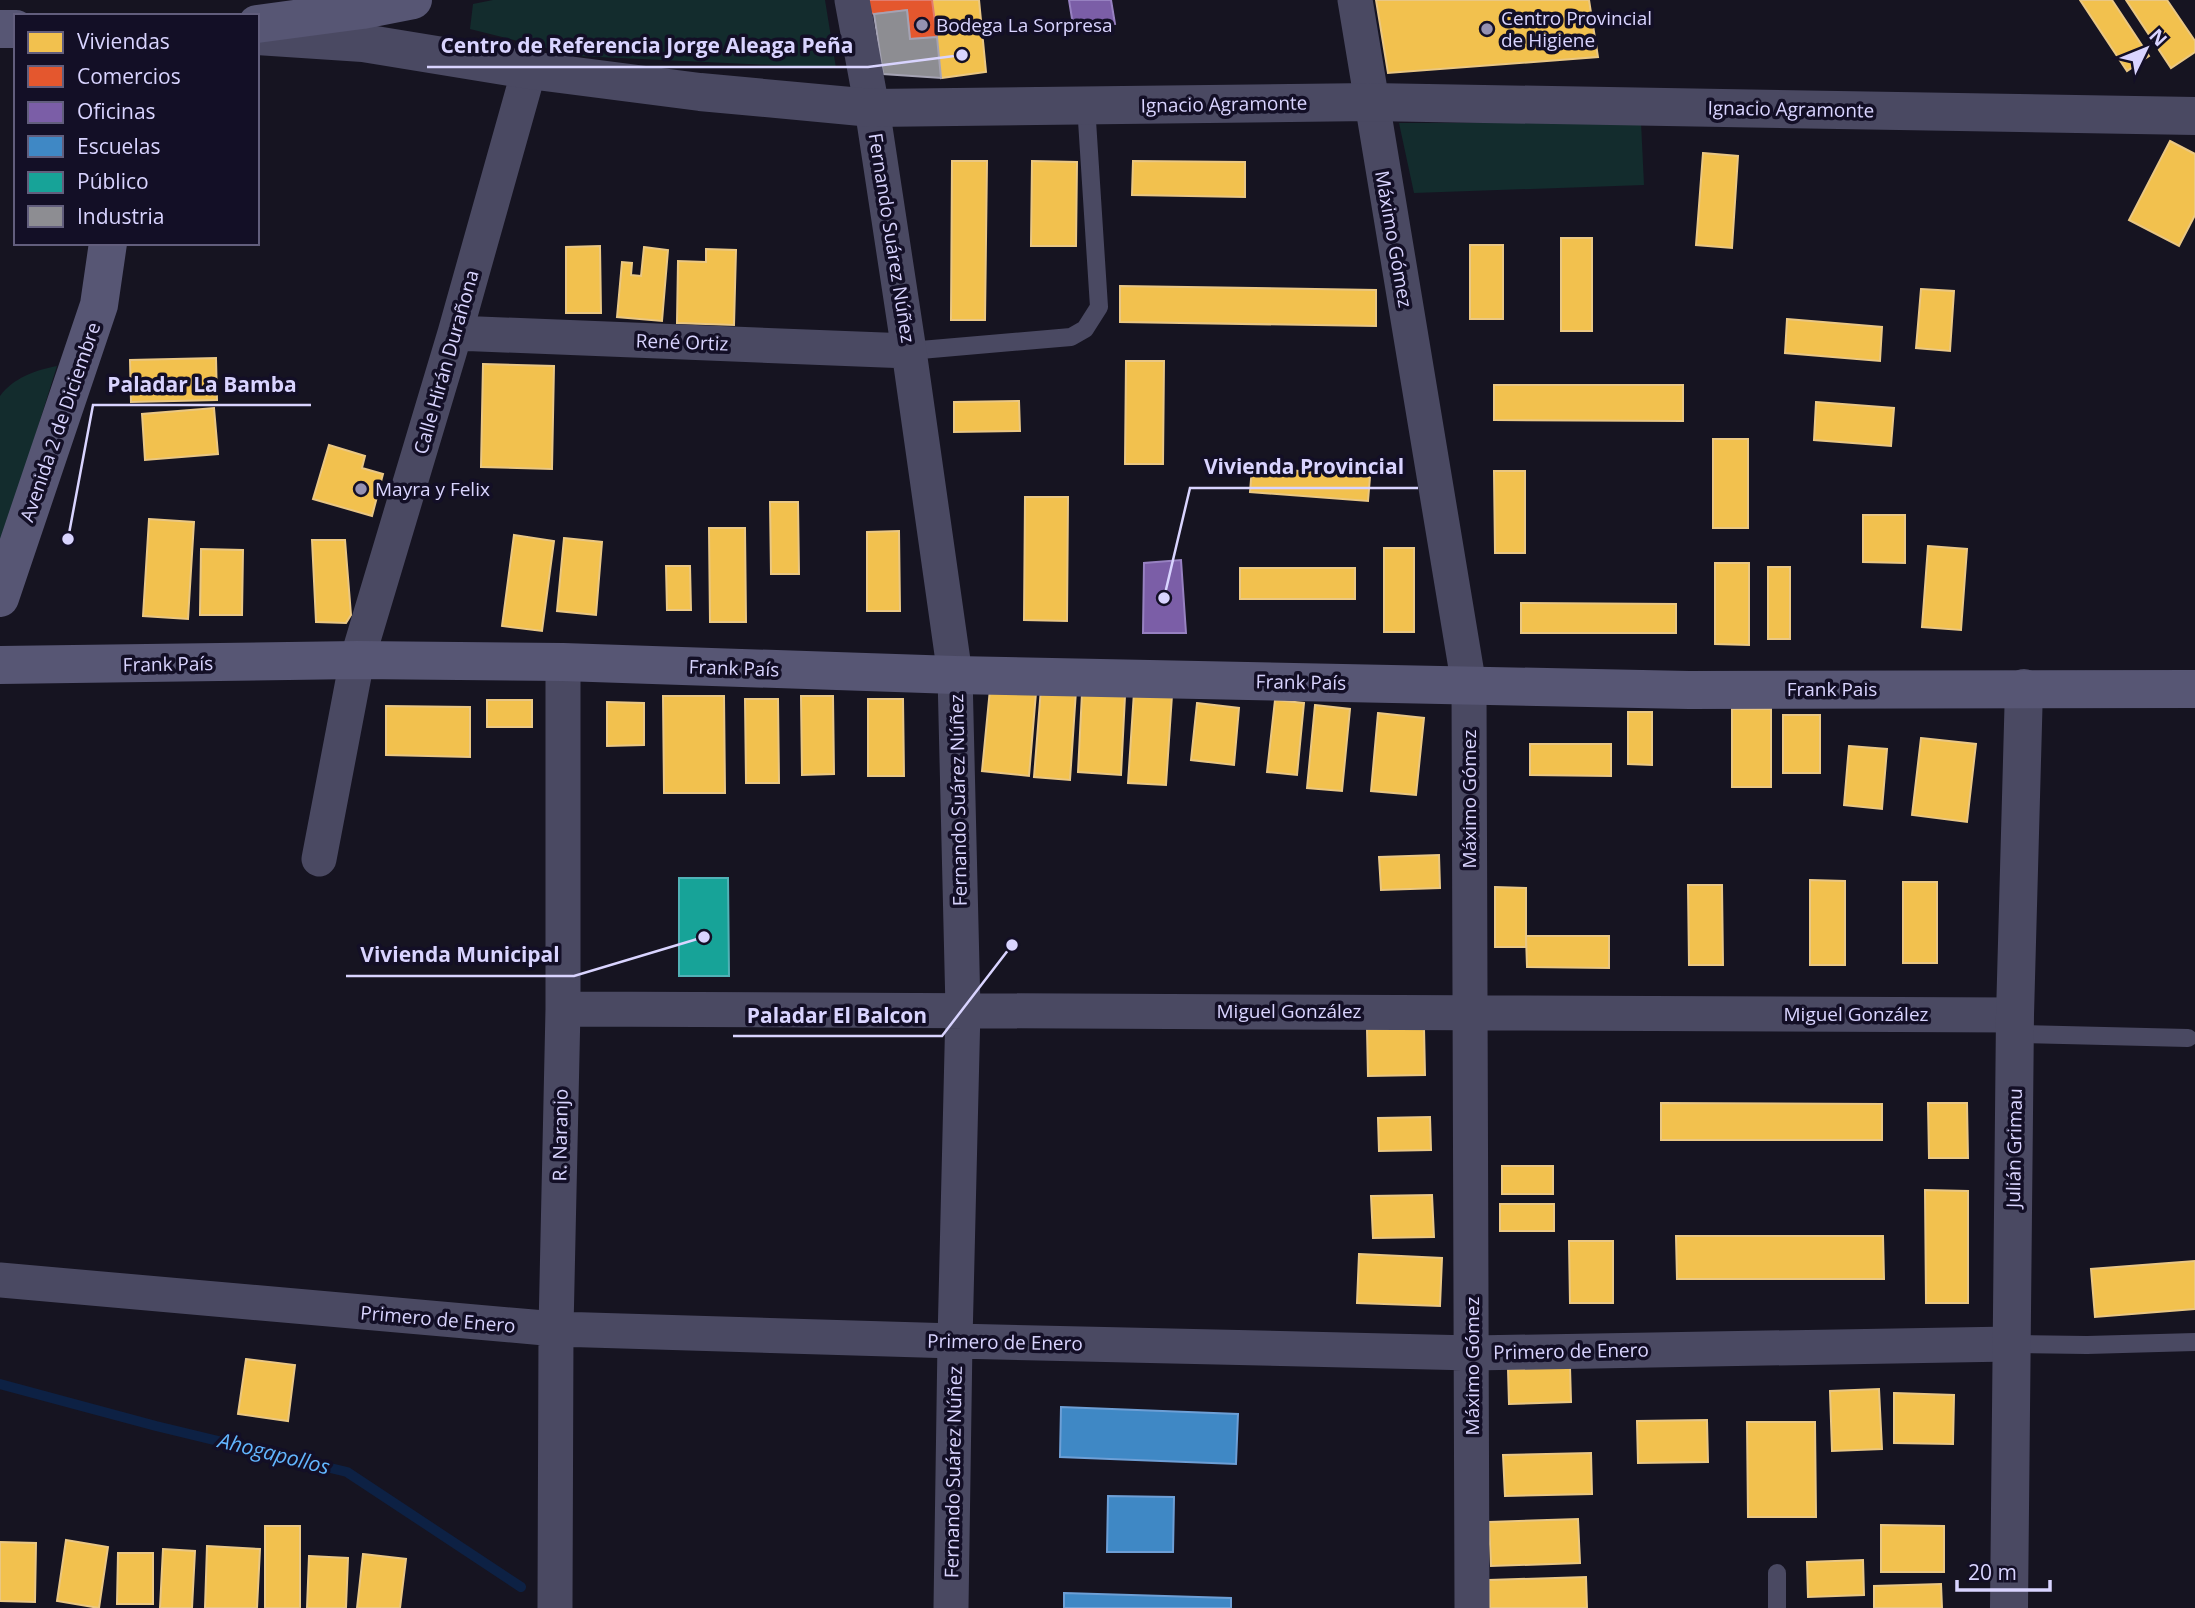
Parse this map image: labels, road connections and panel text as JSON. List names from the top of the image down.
{
  "streets": {
    "main road": ["Avenida 2 de Diciembre", "Frank País", "Frank Pais"],
    "street": [
      "Ignacio Agramonte",
      "Fernando Suárez Núñez",
      "Máximo Gómez",
      "René Ortiz",
      "Calle Hirán Durañona",
      "Miguel González",
      "R. Naranjo",
      "Julián Grimau",
      "Primero de Enero"
    ]
  },
  "crossings": [
    ["Ignacio Agramonte", "Fernando Suárez Núñez"],
    ["Ignacio Agramonte", "Máximo Gómez"],
    ["Ignacio Agramonte", "Calle Hirán Durañona"],
    ["Fernando Suárez Núñez", "René Ortiz"],
    ["Fernando Suárez Núñez", "Frank País"],
    ["Fernando Suárez Núñez", "Miguel González"],
    ["Fernando Suárez Núñez", "Primero de Enero"],
    ["Máximo Gómez", "Frank País"],
    ["Máximo Gómez", "Frank Pais"],
    ["Máximo Gómez", "Miguel González"],
    ["Máximo Gómez", "Primero de Enero"],
    ["René Ortiz", "Calle Hirán Durañona"],
    ["Calle Hirán Durañona", "Frank País"],
    ["Frank País", "Frank Pais"],
    ["Frank País", "R. Naranjo"],
    ["Frank Pais", "Julián Grimau"],
    ["Miguel González", "R. Naranjo"],
    ["Miguel González", "Julián Grimau"],
    ["R. Naranjo", "Primero de Enero"],
    ["Julián Grimau", "Primero de Enero"]
  ],
  "water": ["Ahogapollos"],
  "places": [
    "Bodega La Sorpresa",
    "Centro Provincial de Higiene",
    "Centro de Referencia Jorge Aleaga Peña",
    "Mayra y Felix",
    "Paladar La Bamba",
    "Vivienda Provincial",
    "Vivienda Municipal",
    "Paladar El Balcon"
  ],
  "legend": [
    "Viviendas",
    "Comercios",
    "Oficinas",
    "Escuelas",
    "Público",
    "Industria"
  ],
  "scale_bar": "20 m",
  "north": "top right"
}
